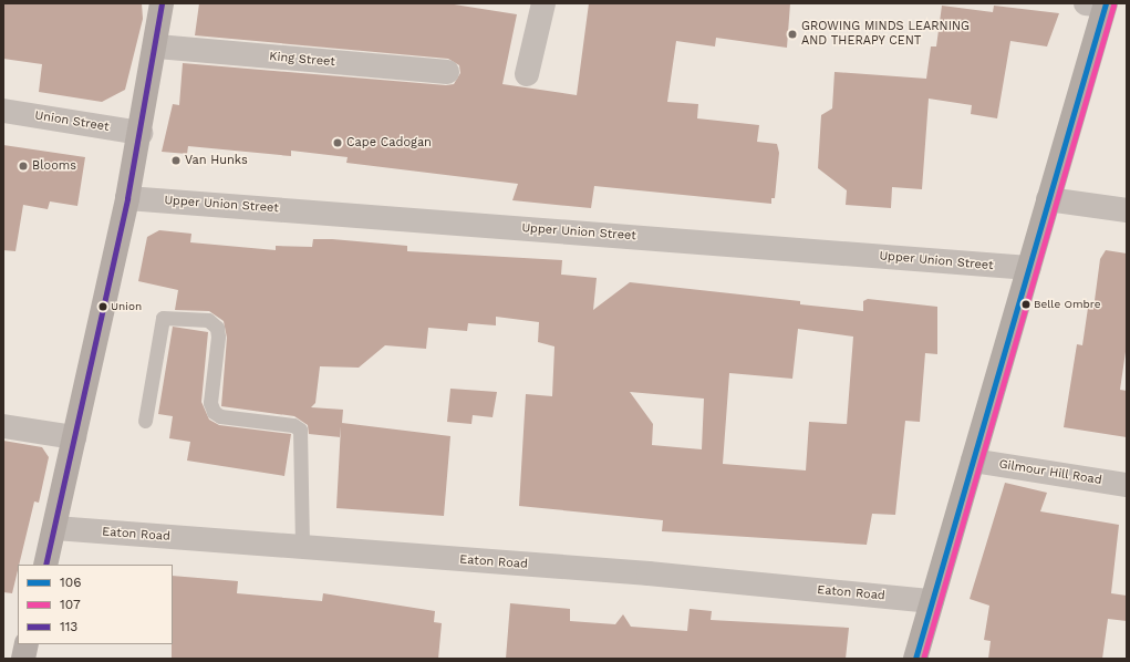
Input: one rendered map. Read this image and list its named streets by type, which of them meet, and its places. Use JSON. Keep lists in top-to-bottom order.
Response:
{
  "streets": {
    "street": [
      "King Street",
      "Union Street",
      "Upper Union Street",
      "Gilmour Hill Road",
      "Eaton Road"
    ]
  },
  "places": [
    "GROWING MINDS LEARNING AND THERAPY CENT",
    "Cape Cadogan",
    "Van Hunks",
    "Blooms",
    "Belle Ombre",
    "Union"
  ],
  "lines": ["transit line 106", "transit line 113", "transit line 107"],
  "legend": ["106", "107", "113"]
}
